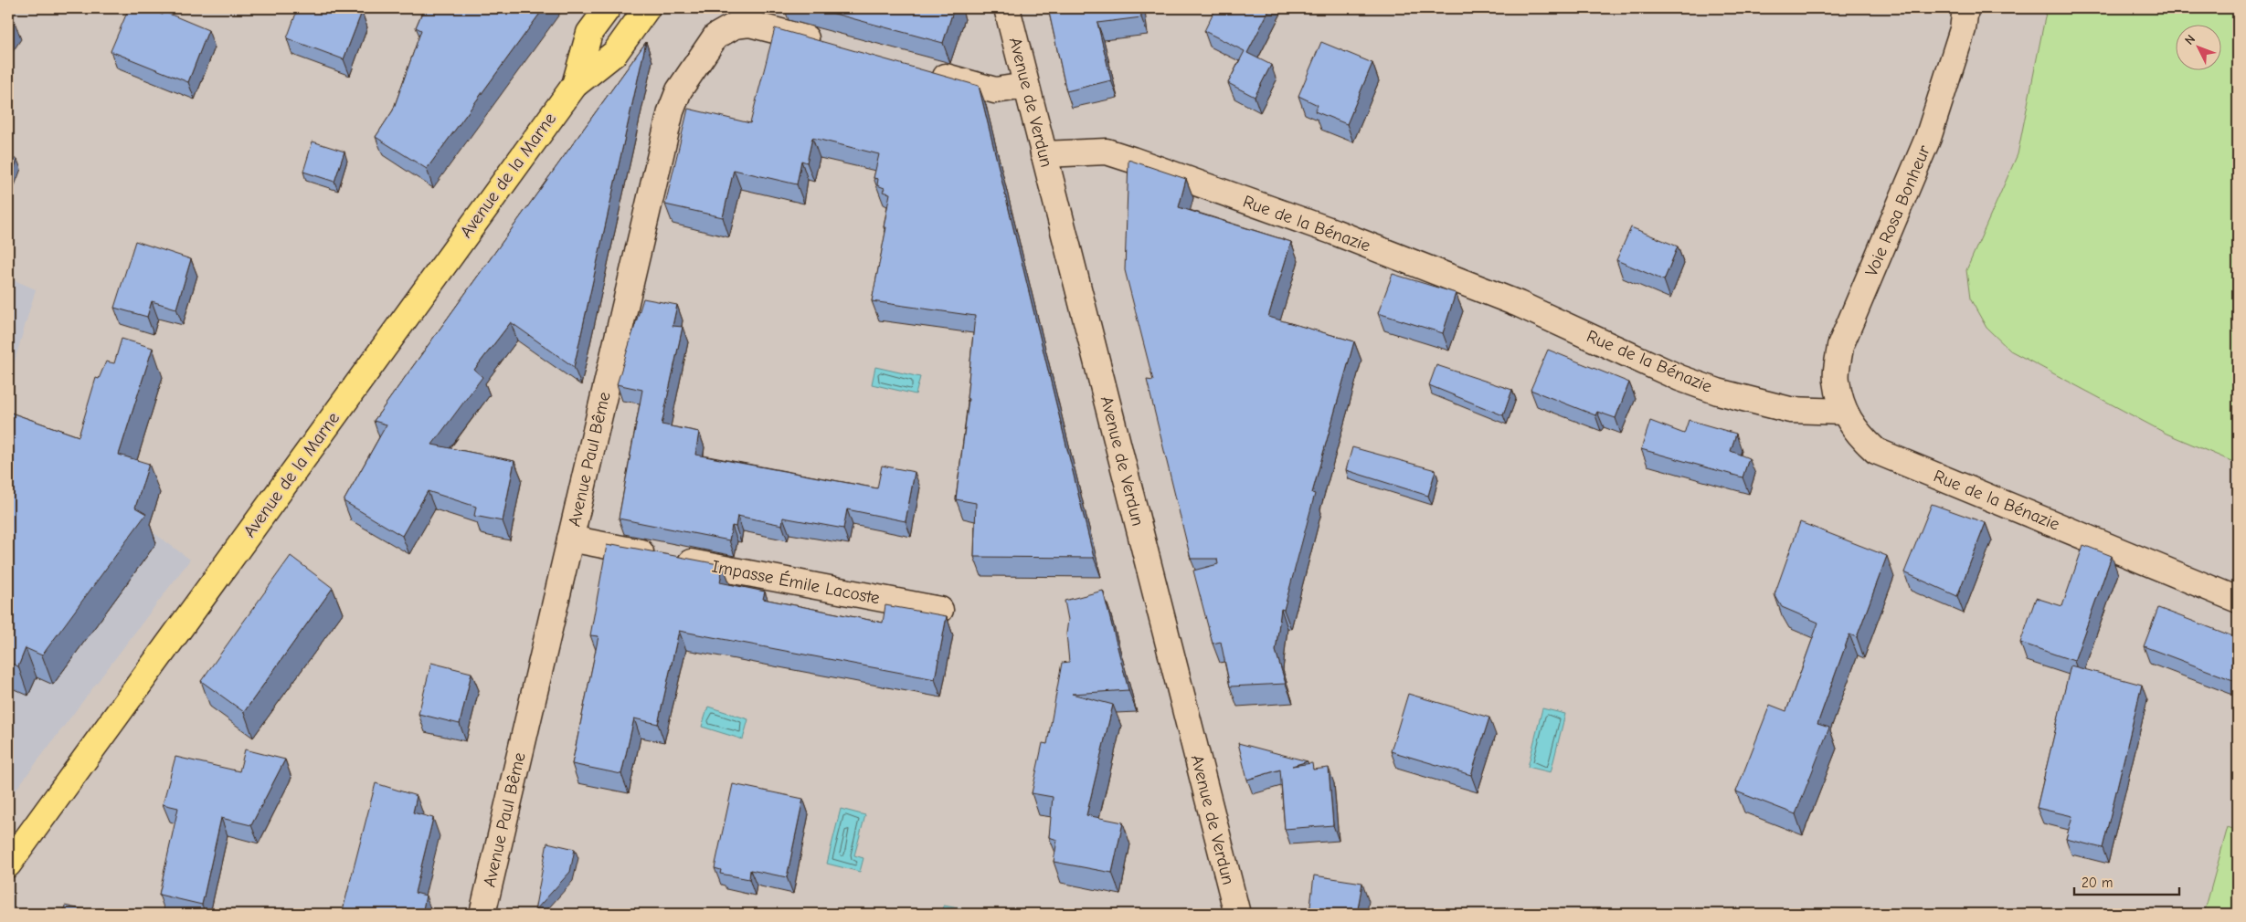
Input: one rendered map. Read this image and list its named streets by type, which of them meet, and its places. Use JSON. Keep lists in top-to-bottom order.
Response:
{
  "streets": {
    "main road": ["Avenue de la Marne"],
    "street": [
      "Avenue de Verdun",
      "Voie Rosa Bonheur",
      "Rue de la Bénazie",
      "Avenue Paul Bême",
      "Impasse Émile Lacoste"
    ]
  },
  "crossings": [
    ["Avenue de Verdun", "Rue de la Bénazie"],
    ["Voie Rosa Bonheur", "Rue de la Bénazie"],
    ["Avenue Paul Bême", "Impasse Émile Lacoste"]
  ],
  "scale_bar": "20 m",
  "north": "top left"
}
